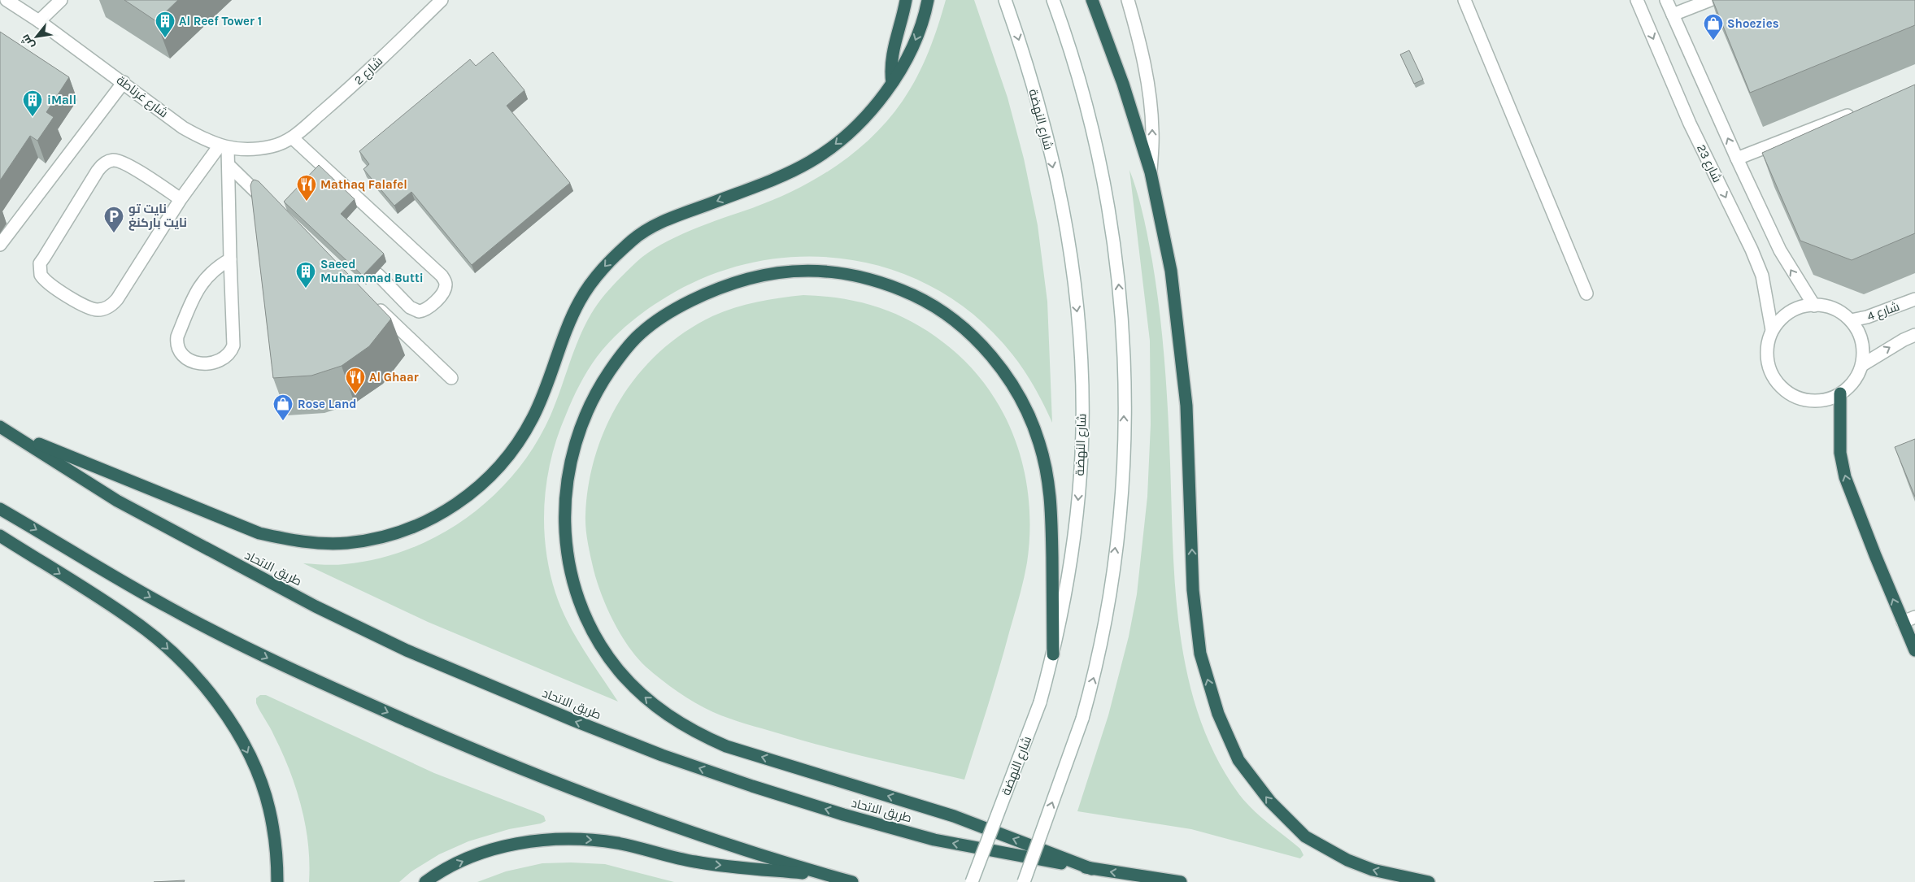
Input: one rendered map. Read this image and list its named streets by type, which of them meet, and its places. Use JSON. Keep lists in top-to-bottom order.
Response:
{
  "streets": {
    "highway": ["طريق الاتحاد"],
    "street": [
      "شارع 2",
      "شارع غرناطة",
      "شارع النهضة",
      "شارع 23",
      "شارع 4"
    ]
  },
  "crossings": [
    ["شارع 2", "شارع غرناطة"],
    ["شارع 23", "شارع 4"]
  ],
  "places": {
    "building": ["Al Reef Tower 1", "iMall", "Saeed Muhammad Butti"],
    "shop": ["Shoezies", "Rose Land"],
    "restaurant": ["Mathaq Falafel", "Al Ghaar"],
    "parking": ["نايت تو نايت باركنغ"]
  },
  "north": "bottom left"
}
